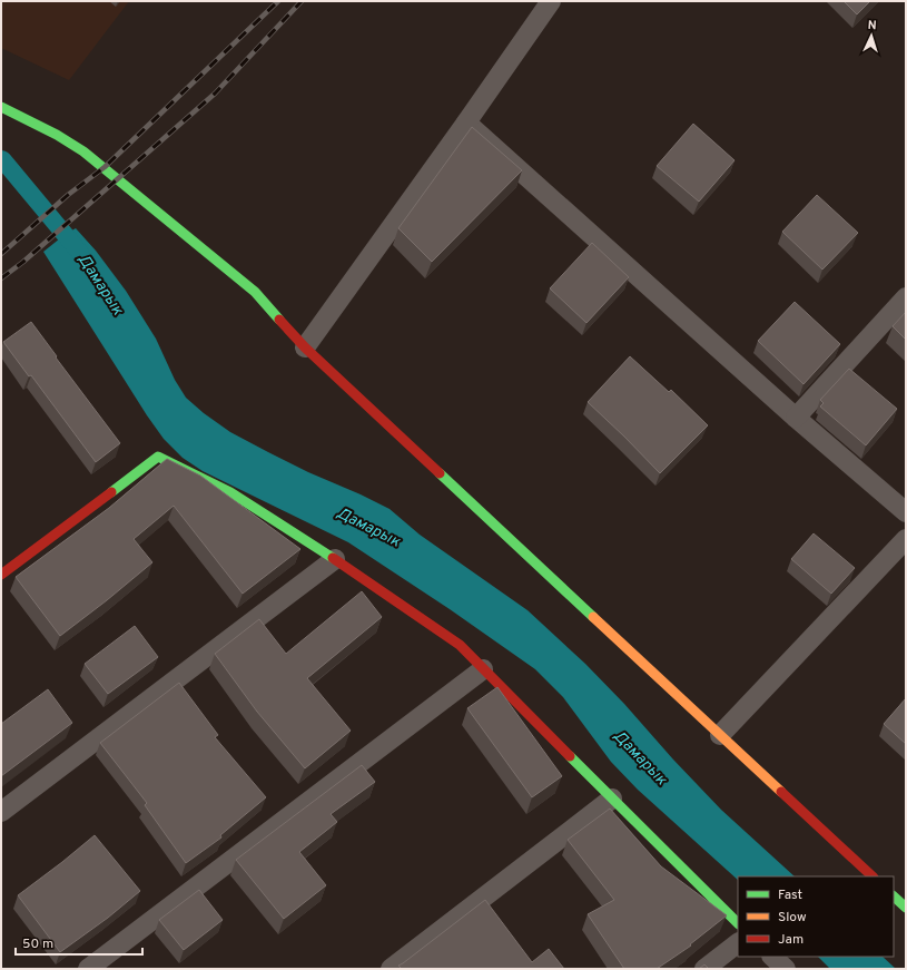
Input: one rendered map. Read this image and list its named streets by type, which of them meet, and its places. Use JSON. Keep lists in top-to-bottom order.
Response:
{
  "water": ["Дамарык"],
  "legend": ["Fast", "Slow", "Jam"],
  "scale_bar": "50 m",
  "north": "top"
}
